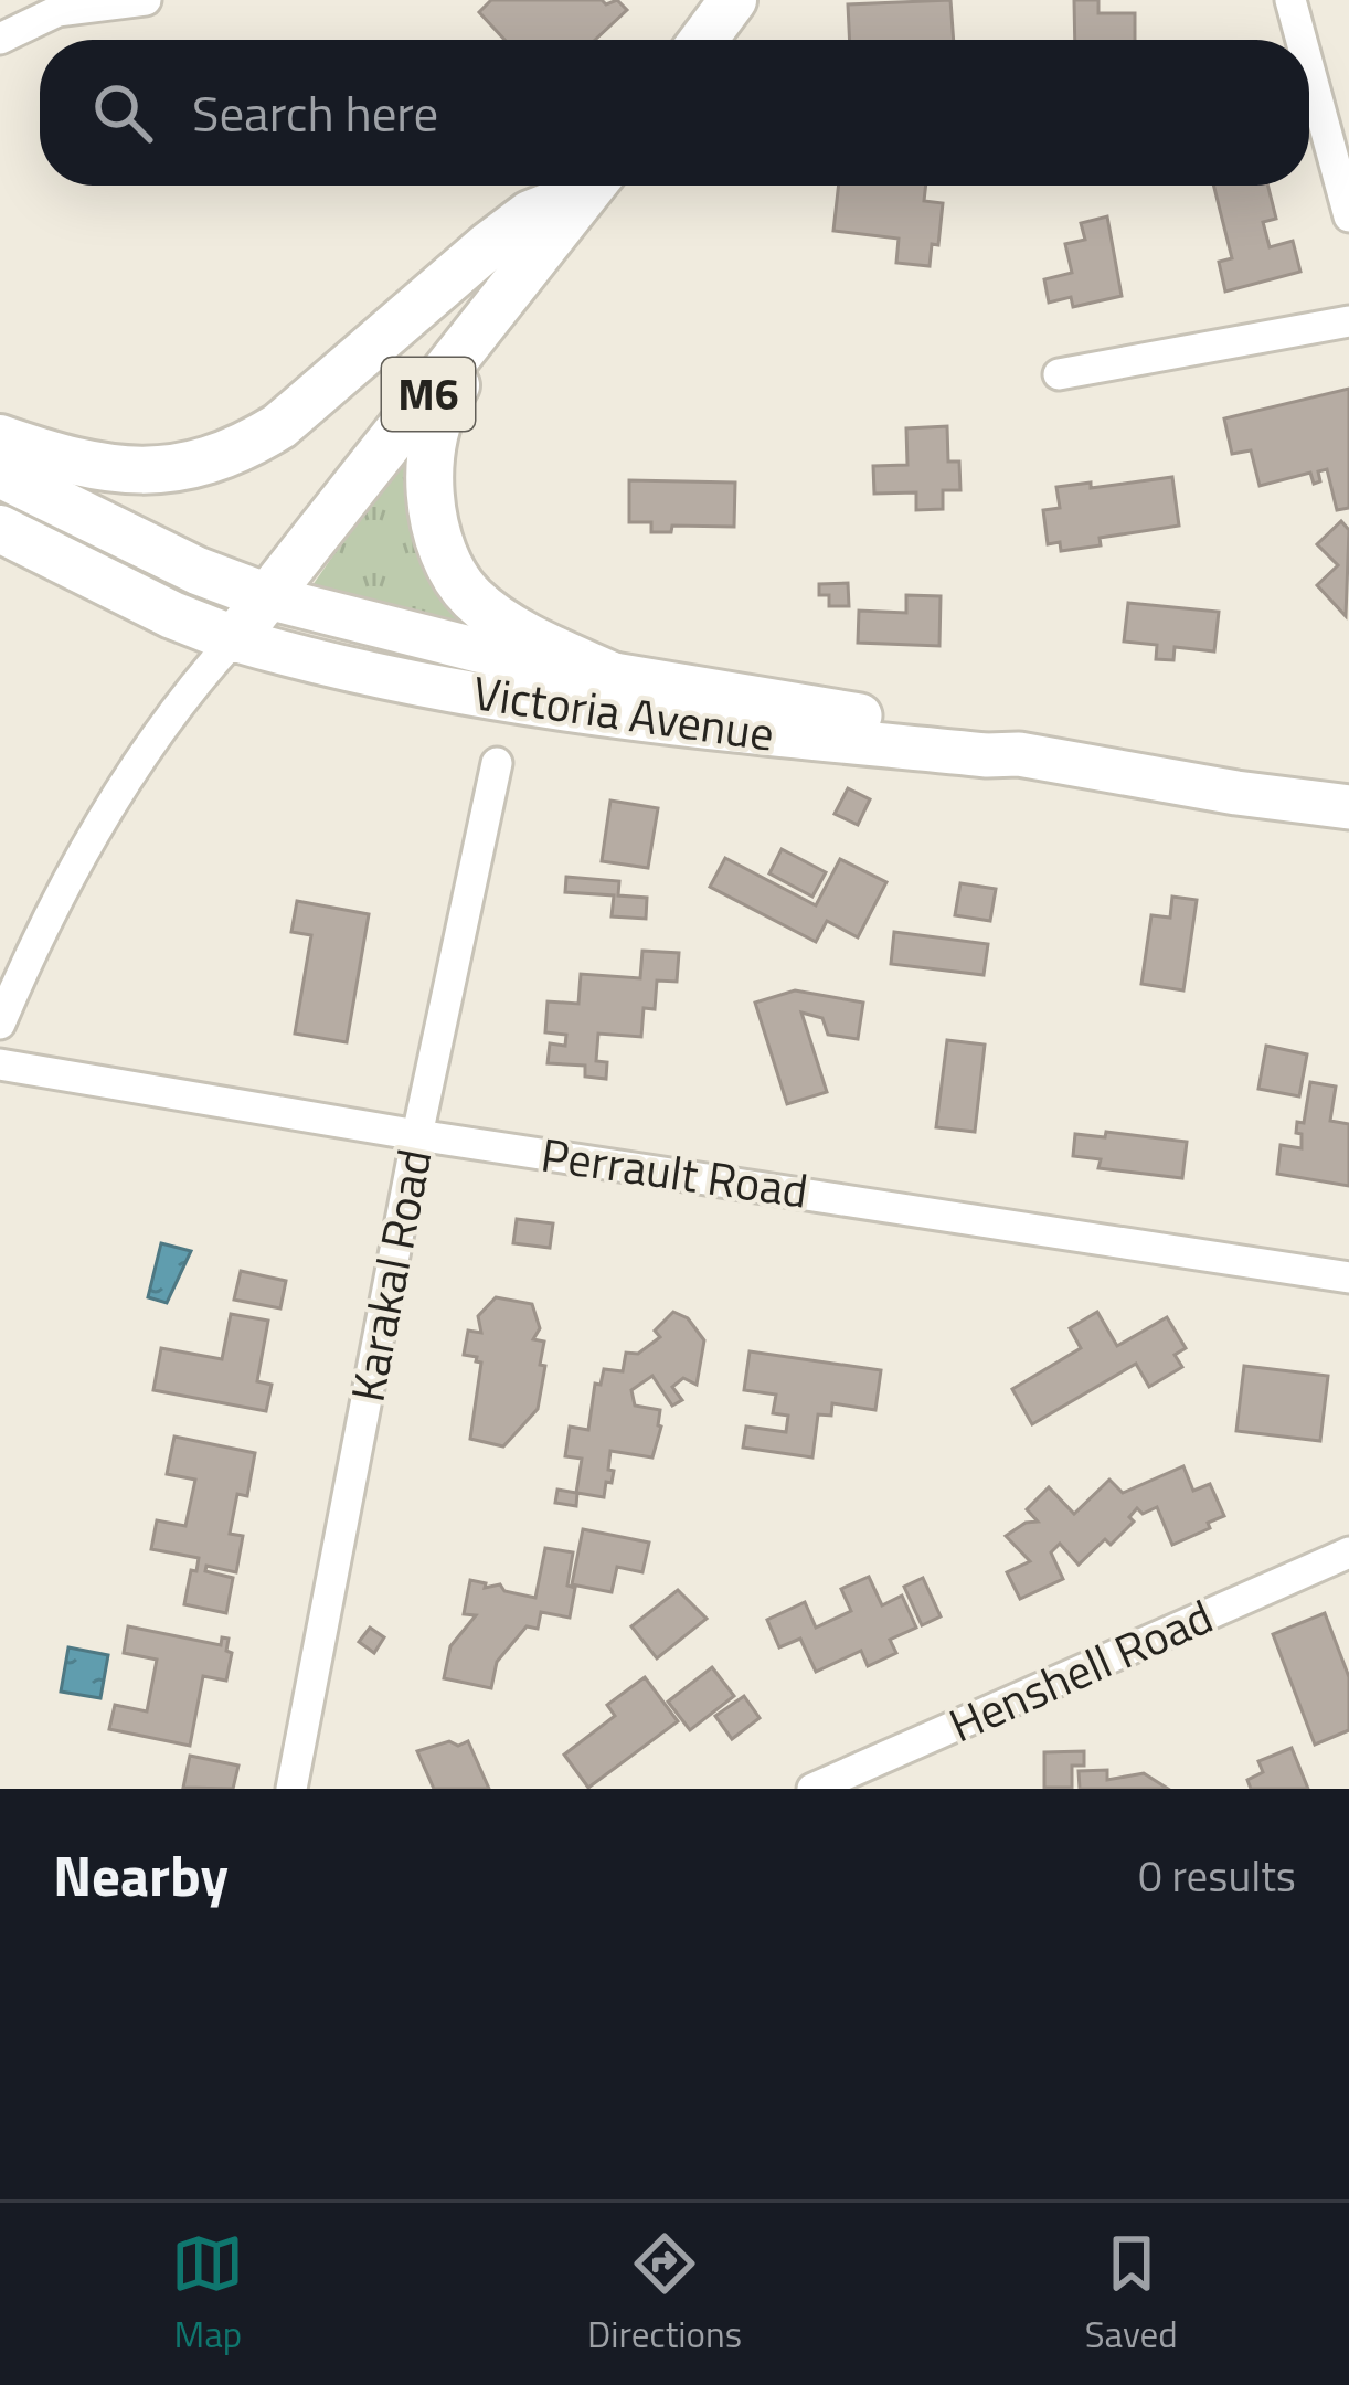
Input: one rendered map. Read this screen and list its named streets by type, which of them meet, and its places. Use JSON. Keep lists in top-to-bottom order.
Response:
{
  "streets": {
    "main road": ["M6"],
    "street": [
      "Victoria Avenue",
      "Perrault Road",
      "Karakal Road",
      "Henshell Road"
    ]
  },
  "crossings": [
    ["M6", "Victoria Avenue"],
    ["Perrault Road", "Karakal Road"]
  ],
  "page": {
    "search": "Search here",
    "heading": ["Nearby", "0 results"],
    "nav": ["Map", "Directions", "Saved"]
  }
}
